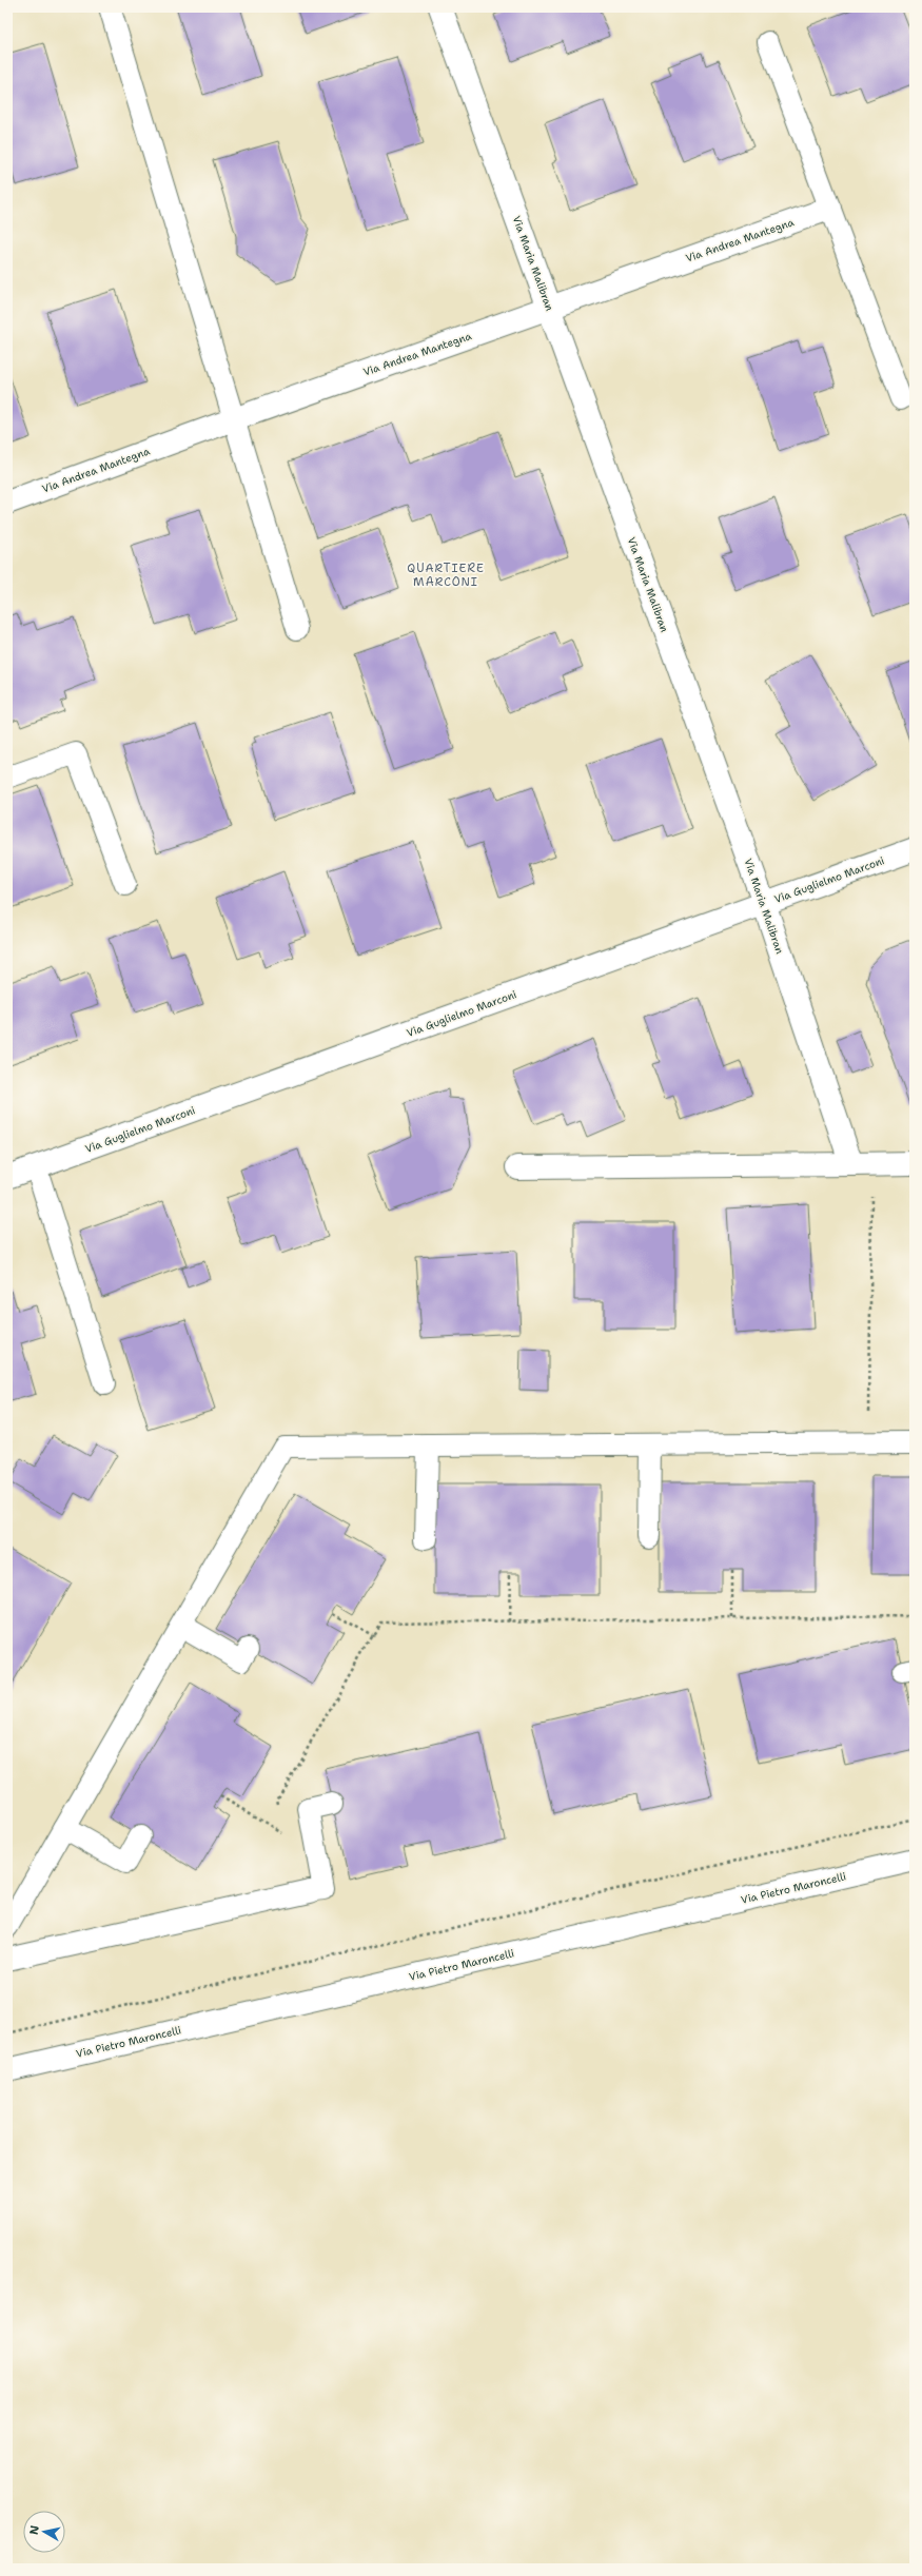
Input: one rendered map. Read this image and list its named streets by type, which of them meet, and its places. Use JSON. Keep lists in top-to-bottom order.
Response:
{
  "streets": {
    "street": [
      "Via Andrea Mantegna",
      "Via Maria Malibran",
      "Via Guglielmo Marconi",
      "Via Pietro Maroncelli"
    ]
  },
  "crossings": [
    ["Via Andrea Mantegna", "Via Maria Malibran"],
    ["Via Maria Malibran", "Via Guglielmo Marconi"]
  ],
  "districts": ["QUARTIERE MARCONI"],
  "north": "left"
}
